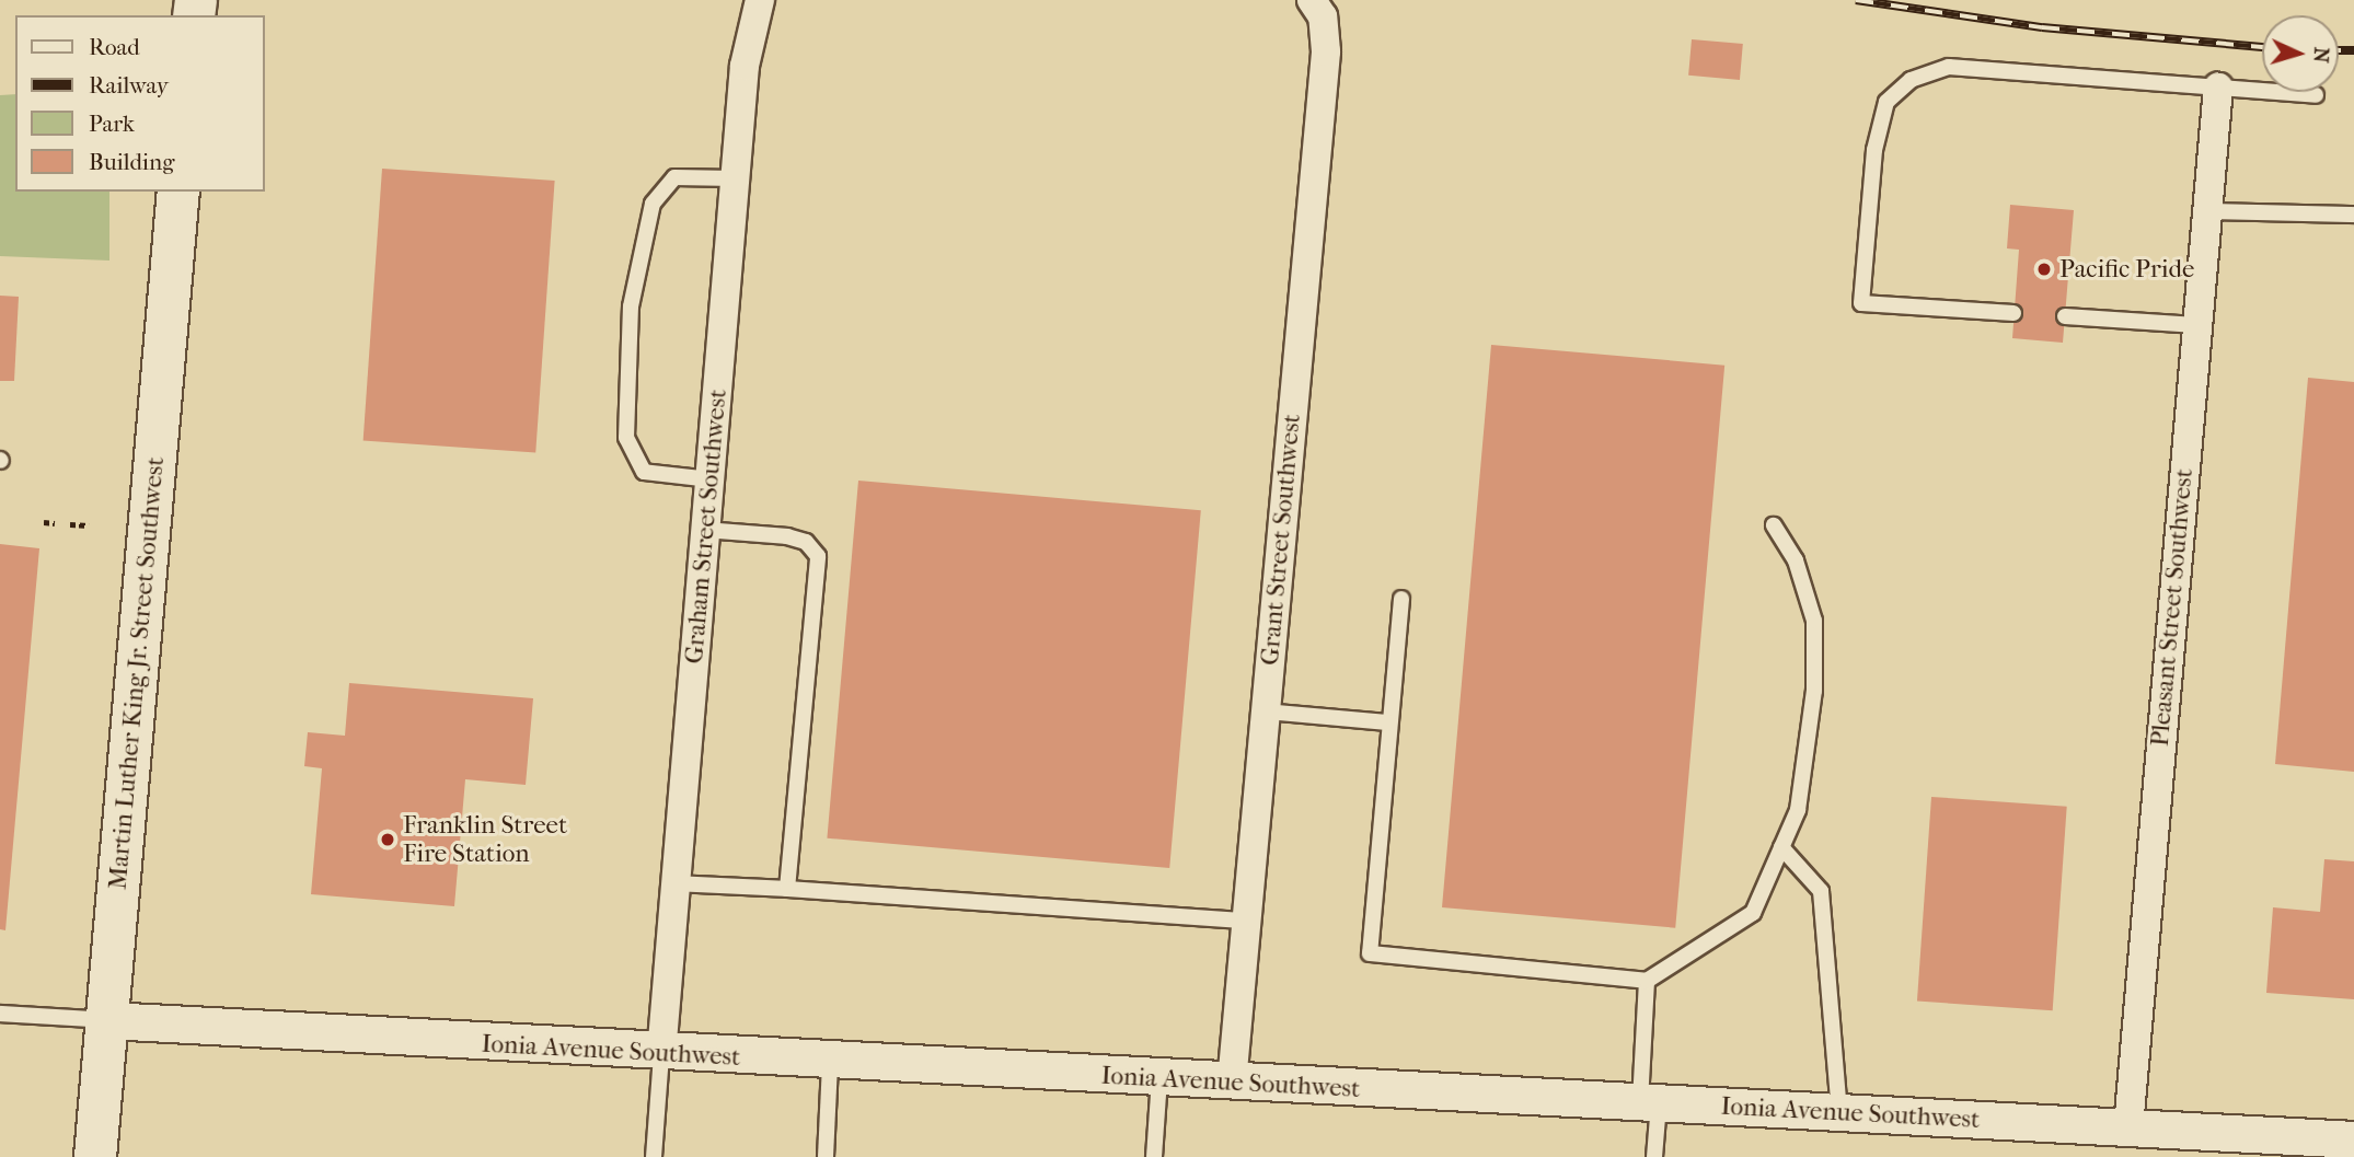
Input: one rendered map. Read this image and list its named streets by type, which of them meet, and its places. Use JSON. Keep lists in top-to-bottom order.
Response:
{
  "streets": {
    "main road": ["Martin Luther King Jr. Street Southwest"],
    "street": [
      "Graham Street Southwest",
      "Grant Street Southwest",
      "Pleasant Street Southwest",
      "Ionia Avenue Southwest"
    ]
  },
  "crossings": [
    ["Graham Street Southwest", "Ionia Avenue Southwest"],
    ["Grant Street Southwest", "Ionia Avenue Southwest"],
    ["Pleasant Street Southwest", "Ionia Avenue Southwest"],
    ["Martin Luther King Jr. Street Southwest", "Ionia Avenue Southwest"]
  ],
  "places": ["Pacific Pride", "Franklin Street Fire Station"],
  "legend": [
    "Road",
    "Railway",
    "Park",
    "Building"
  ],
  "north": "right"
}
